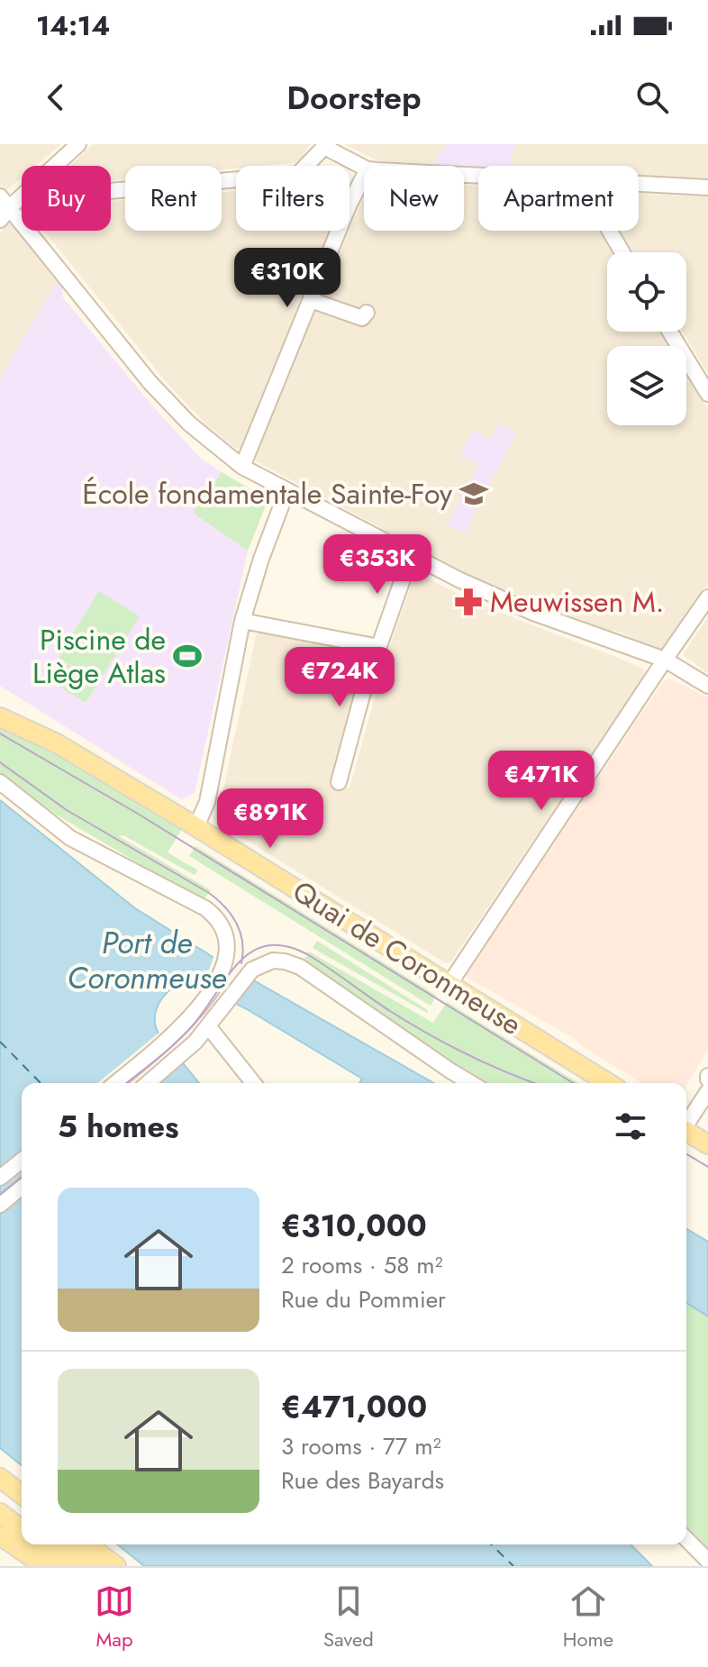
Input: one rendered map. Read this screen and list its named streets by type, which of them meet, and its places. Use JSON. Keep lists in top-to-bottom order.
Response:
{
  "streets": {
    "main road": ["Quai de Coronmeuse"]
  },
  "water": ["Port de Coronmeuse"],
  "places": {
    "school or university": ["École fondamentale Sainte-Foy"],
    "pharmacy": ["Meuwissen M."],
    "sports": ["Piscine de Liège Atlas"]
  },
  "page": {
    "status": "14:14",
    "header": "Doorstep",
    "chip": [
      "Buy",
      "Rent",
      "Filters",
      "New",
      "Apartment"
    ],
    "price": [
      "€310K",
      "€353K",
      "€724K",
      "€471K",
      "€891K"
    ],
    "heading": "5 homes",
    "list": [
      {
        "name": "€310,000",
        "note": "2 rooms · 58 m² · Rue du Pommier"
      },
      {
        "name": "€471,000",
        "note": "3 rooms · 77 m² · Rue des Bayards"
      }
    ],
    "tabs": ["Map", "Saved", "Home"]
  }
}
